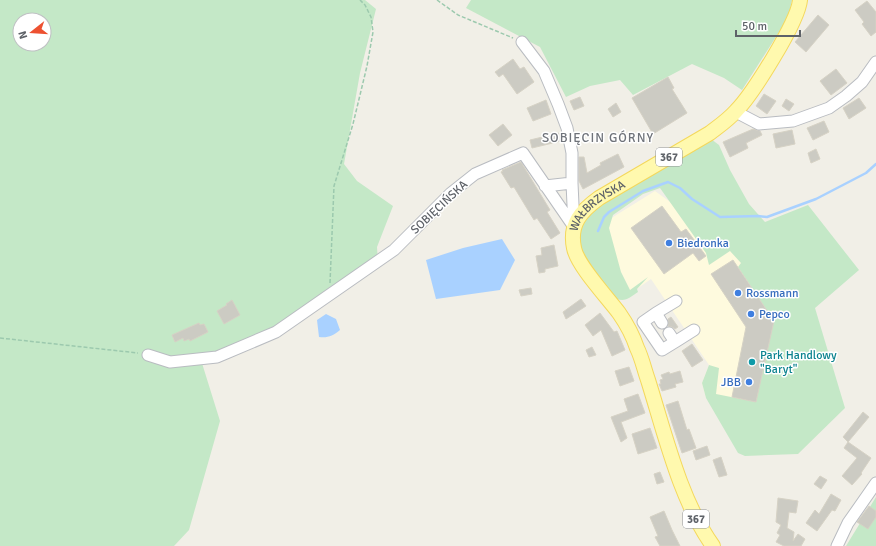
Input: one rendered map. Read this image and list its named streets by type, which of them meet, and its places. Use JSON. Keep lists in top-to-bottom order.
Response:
{
  "streets": {
    "main road": ["367", "WAŁBRZYSKA"],
    "street": ["SOBIĘCIŃSKA"]
  },
  "crossings": [
    ["SOBIĘCIŃSKA", "WAŁBRZYSKA"]
  ],
  "districts": ["SOBIĘCIN GÓRNY"],
  "places": [
    "Biedronka",
    "Rossmann",
    "Pepco",
    "Park Handlowy \"Baryt\"",
    "JBB"
  ],
  "scale_bar": "50 m",
  "north": "left"
}
